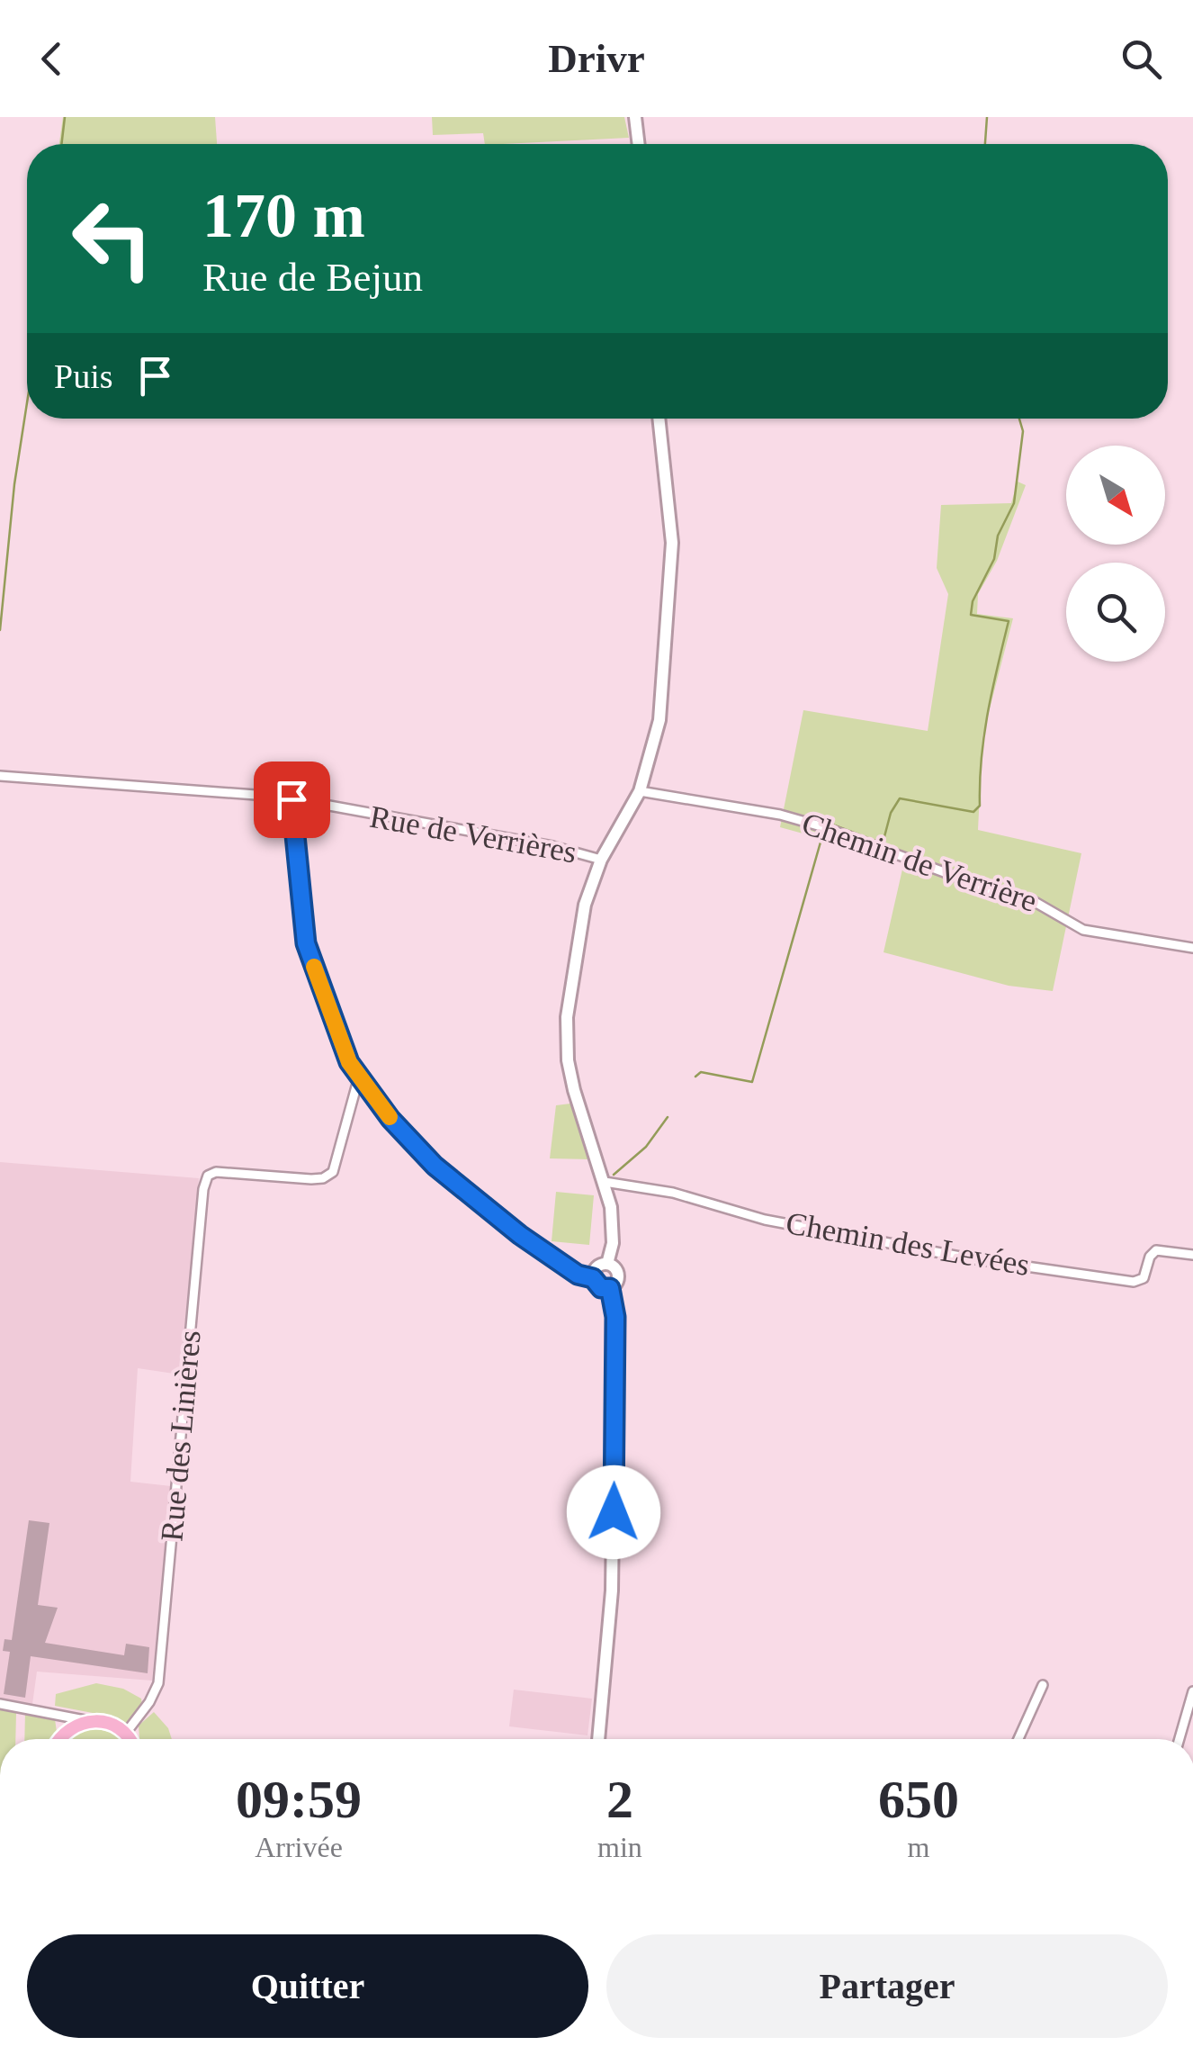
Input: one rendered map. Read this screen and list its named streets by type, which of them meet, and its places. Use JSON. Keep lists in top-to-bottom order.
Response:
{
  "streets": {
    "street": [
      "Rue de Verrières",
      "Chemin de Verrière",
      "Chemin des Levées",
      "Rue des Linières"
    ]
  },
  "north": "bottom right",
  "page": {
    "header": "Drivr",
    "turn": ["170 m", "Rue de Bejun"],
    "then": "Puis",
    "eta": [
      "09:59",
      "Arrivée",
      "2",
      "min",
      "650",
      "m"
    ],
    "buttons": ["Quitter", "Partager"]
  }
}
